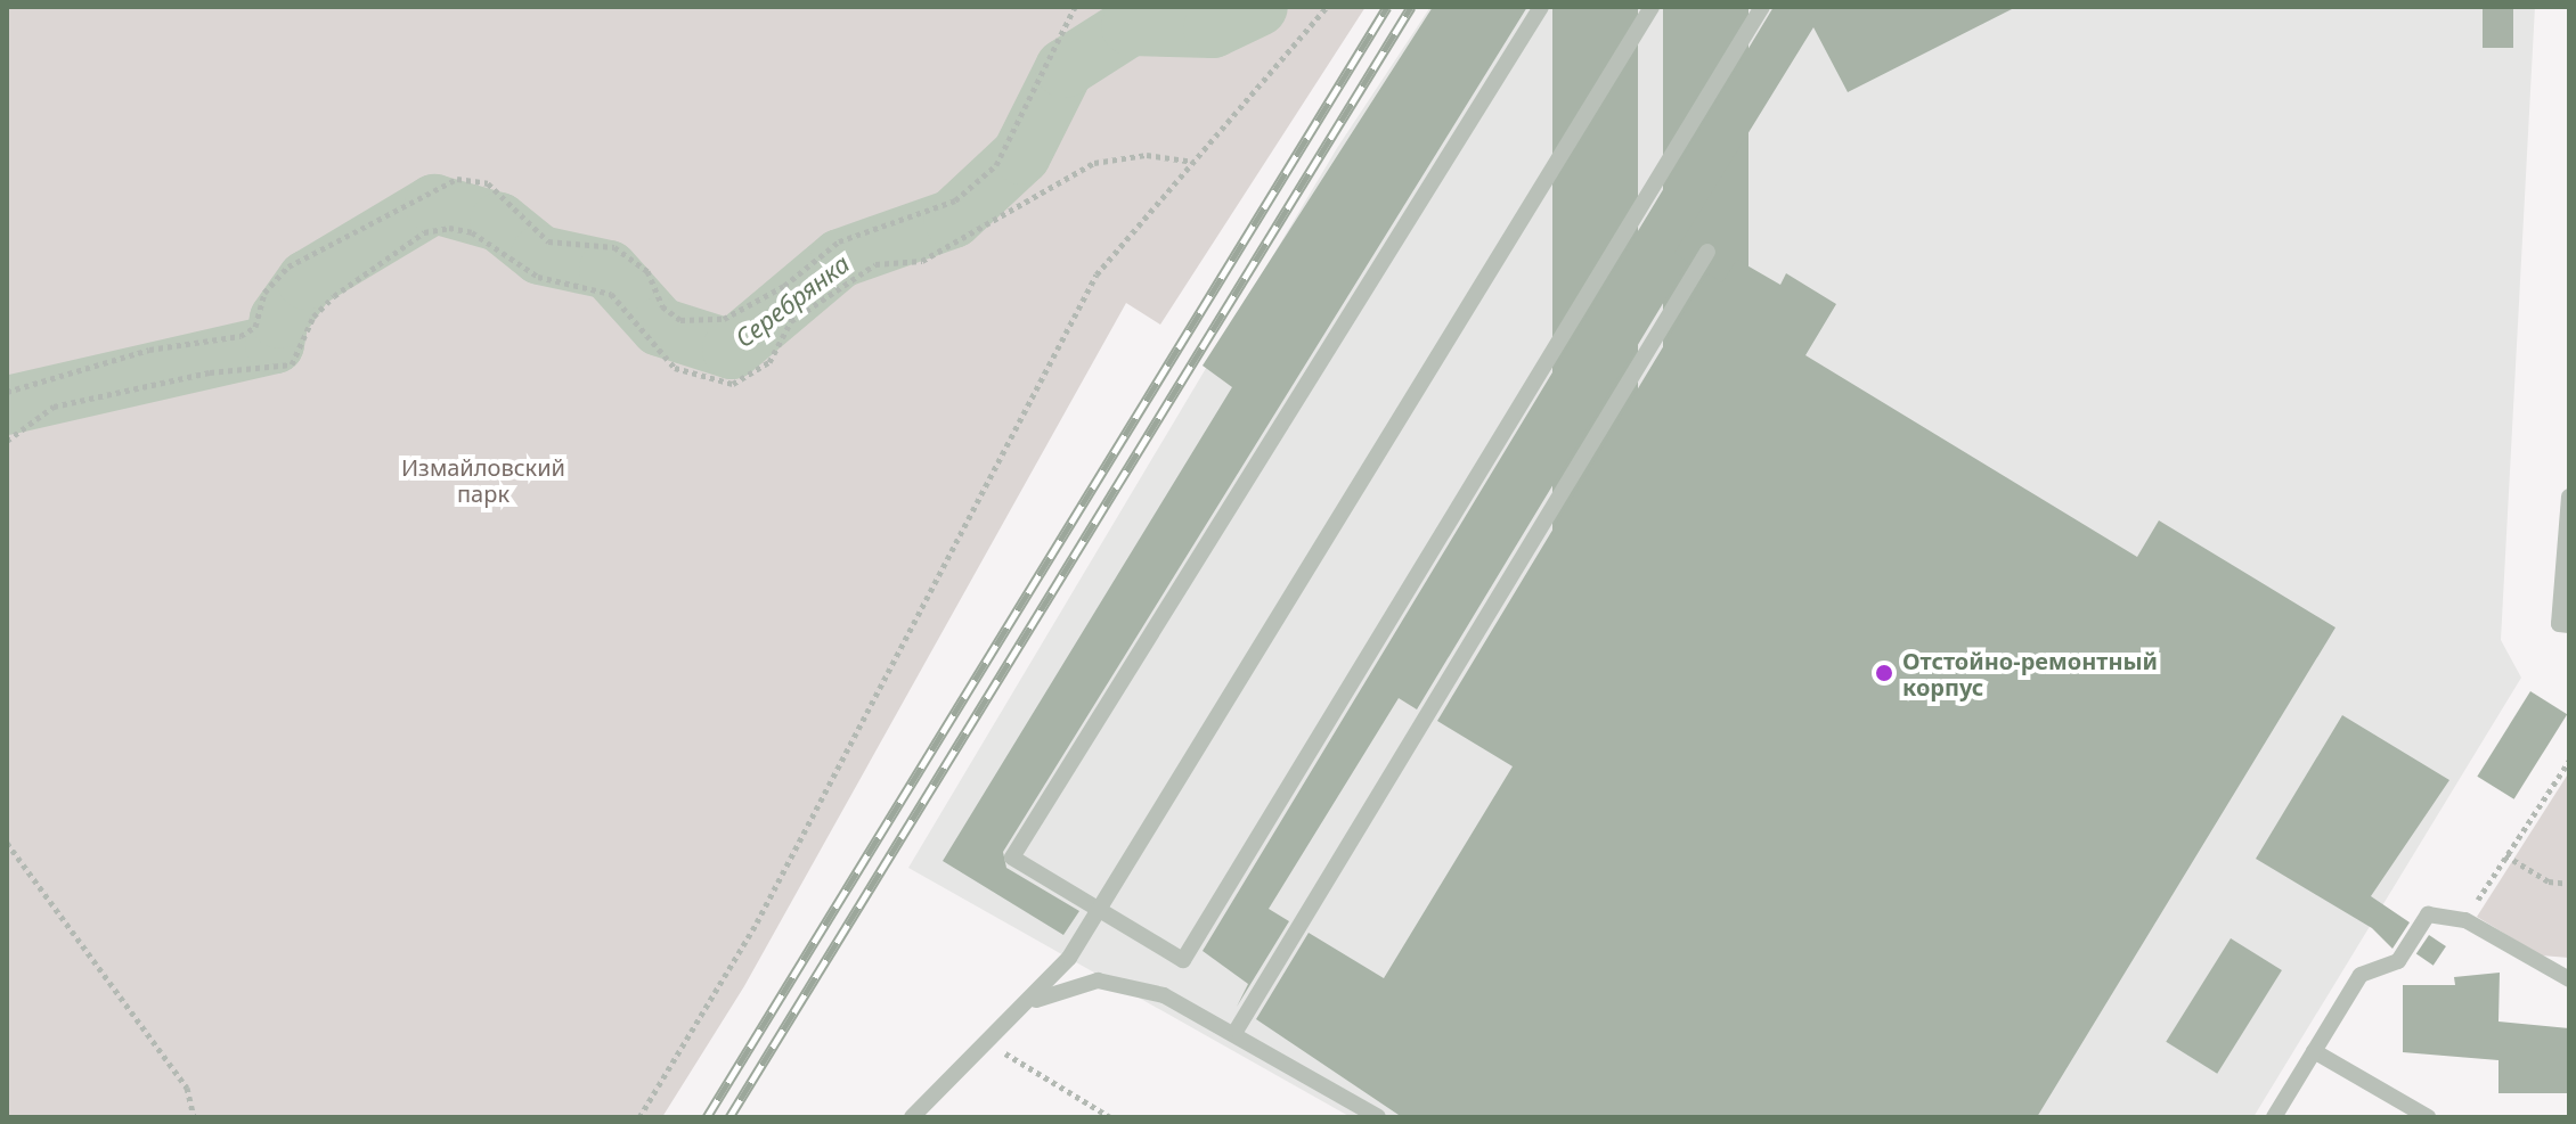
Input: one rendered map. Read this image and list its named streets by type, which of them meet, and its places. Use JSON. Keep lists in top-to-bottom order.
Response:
{
  "water": ["Серебрянка"],
  "parks": ["Измайловский парк"],
  "places": ["Отстойно-ремонтный корпус"]
}
